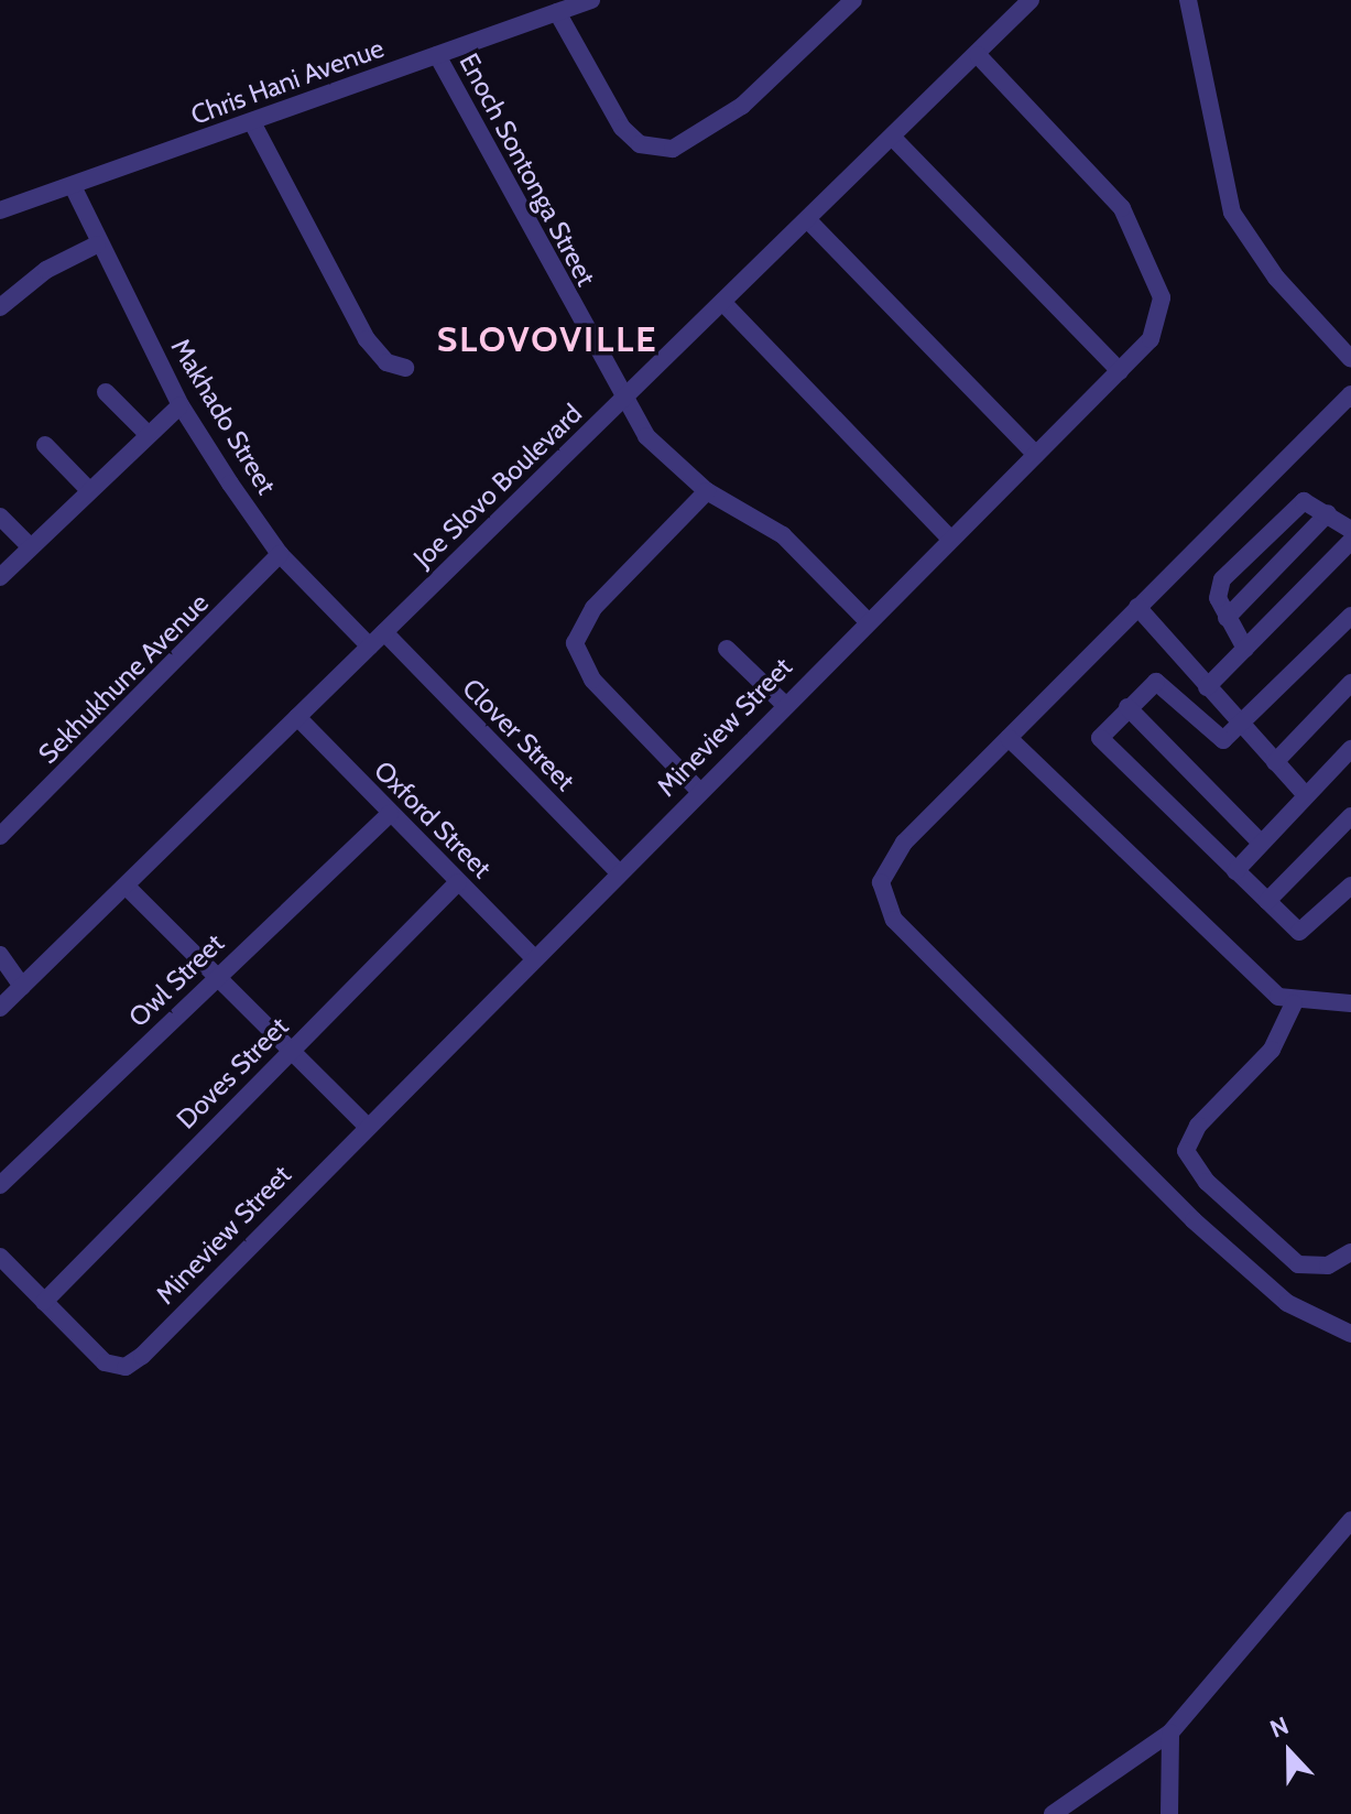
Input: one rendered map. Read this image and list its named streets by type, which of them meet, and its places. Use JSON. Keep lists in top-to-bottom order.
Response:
{
  "streets": {
    "street": [
      "Chris Hani Avenue",
      "Enoch Sontonga Street",
      "Makhado Street",
      "Joe Slovo Boulevard",
      "Sekhukhune Avenue",
      "Mineview Street",
      "Clover Street",
      "Oxford Street",
      "Owl Street",
      "Doves Street"
    ]
  },
  "crossings": [
    ["Chris Hani Avenue", "Enoch Sontonga Street"],
    ["Chris Hani Avenue", "Makhado Street"],
    ["Enoch Sontonga Street", "Joe Slovo Boulevard"],
    ["Enoch Sontonga Street", "Mineview Street"],
    ["Makhado Street", "Joe Slovo Boulevard"],
    ["Makhado Street", "Sekhukhune Avenue"],
    ["Joe Slovo Boulevard", "Mineview Street"],
    ["Joe Slovo Boulevard", "Clover Street"],
    ["Joe Slovo Boulevard", "Oxford Street"],
    ["Mineview Street", "Clover Street"],
    ["Mineview Street", "Oxford Street"],
    ["Mineview Street", "Doves Street"],
    ["Oxford Street", "Owl Street"],
    ["Oxford Street", "Doves Street"]
  ],
  "districts": ["SLOVOVILLE"],
  "north": "top"
}
